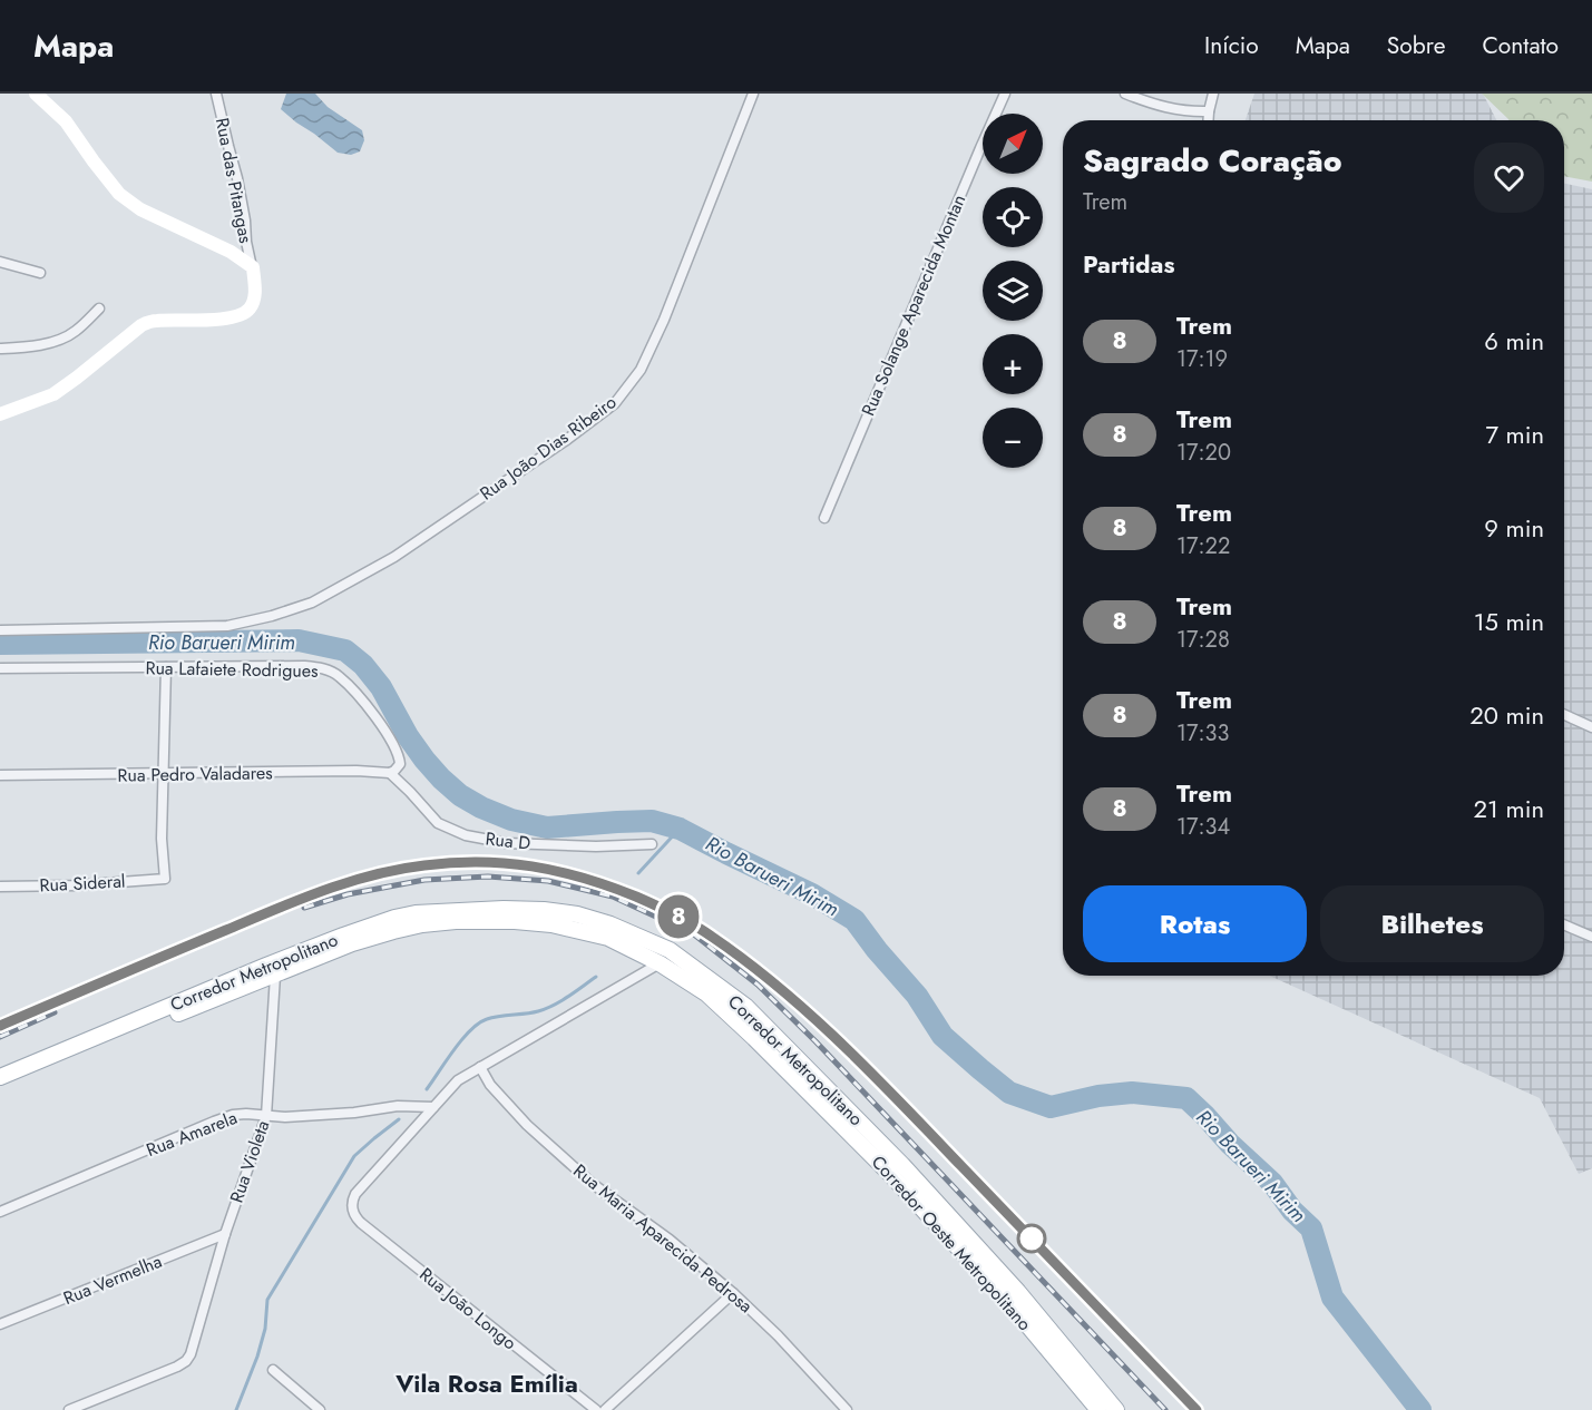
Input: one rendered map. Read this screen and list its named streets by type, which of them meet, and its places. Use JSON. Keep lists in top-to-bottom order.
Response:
{
  "streets": {
    "main road": ["Corredor Metropolitano", "Corredor Oeste Metropolitano"],
    "street": [
      "Rua das Pitangas",
      "Rua Solange Aparecida Montan",
      "Rua João Dias Ribeiro",
      "Rua Lafaiete Rodrigues",
      "Rua Pedro Valadares",
      "Rua D",
      "Rua Sideral",
      "Rua Amarela",
      "Rua Violeta",
      "Rua Maria Aparecida Pedrosa",
      "Rua Vermelha",
      "Rua João Longo"
    ]
  },
  "crossings": [
    ["Rua Lafaiete Rodrigues", "Rua Pedro Valadares"],
    ["Rua Lafaiete Rodrigues", "Rua D"],
    ["Rua Pedro Valadares", "Rua D"],
    ["Rua Pedro Valadares", "Rua Sideral"],
    ["Rua Amarela", "Rua Violeta"],
    ["Rua Amarela", "Rua João Longo"],
    ["Rua Violeta", "Corredor Oeste Metropolitano"],
    ["Rua Violeta", "Rua Vermelha"]
  ],
  "districts": ["Vila Rosa Emília"],
  "water": ["Rio Barueri Mirim"],
  "north": "top right",
  "page": {
    "header": "Mapa",
    "nav": [
      "Início",
      "Mapa",
      "Sobre",
      "Contato"
    ],
    "on_map": "8",
    "map_buttons": ["+", "−"],
    "heading": [
      ["Sagrado Coração", "Trem"],
      "Partidas"
    ],
    "list": [
      {
        "mark": "8",
        "name": "Trem",
        "note": "17:19",
        "value": "6 min"
      },
      {
        "mark": "8",
        "name": "Trem",
        "note": "17:20",
        "value": "7 min"
      },
      {
        "mark": "8",
        "name": "Trem",
        "note": "17:22",
        "value": "9 min"
      },
      {
        "mark": "8",
        "name": "Trem",
        "note": "17:28",
        "value": "15 min"
      },
      {
        "mark": "8",
        "name": "Trem",
        "note": "17:33",
        "value": "20 min"
      },
      {
        "mark": "8",
        "name": "Trem",
        "note": "17:34",
        "value": "21 min"
      }
    ],
    "buttons": ["Rotas", "Bilhetes"]
  }
}
